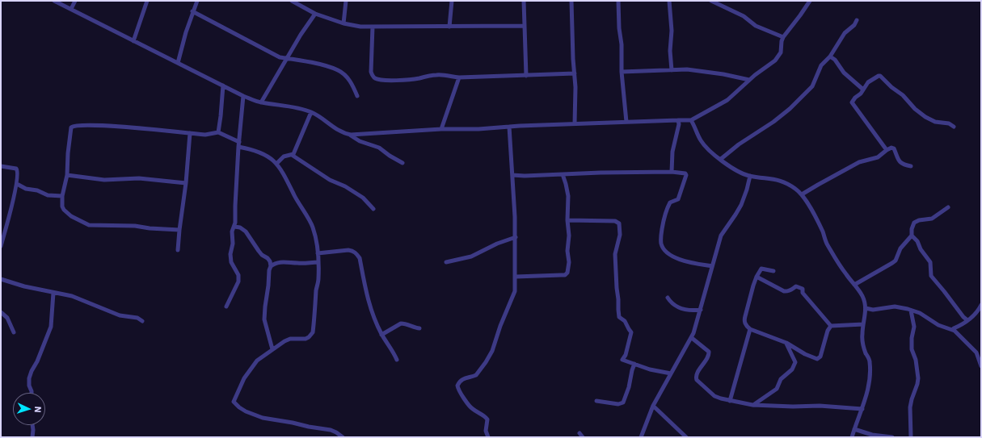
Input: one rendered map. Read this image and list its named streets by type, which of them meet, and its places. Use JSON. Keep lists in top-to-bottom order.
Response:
{
  "north": "right"
}
